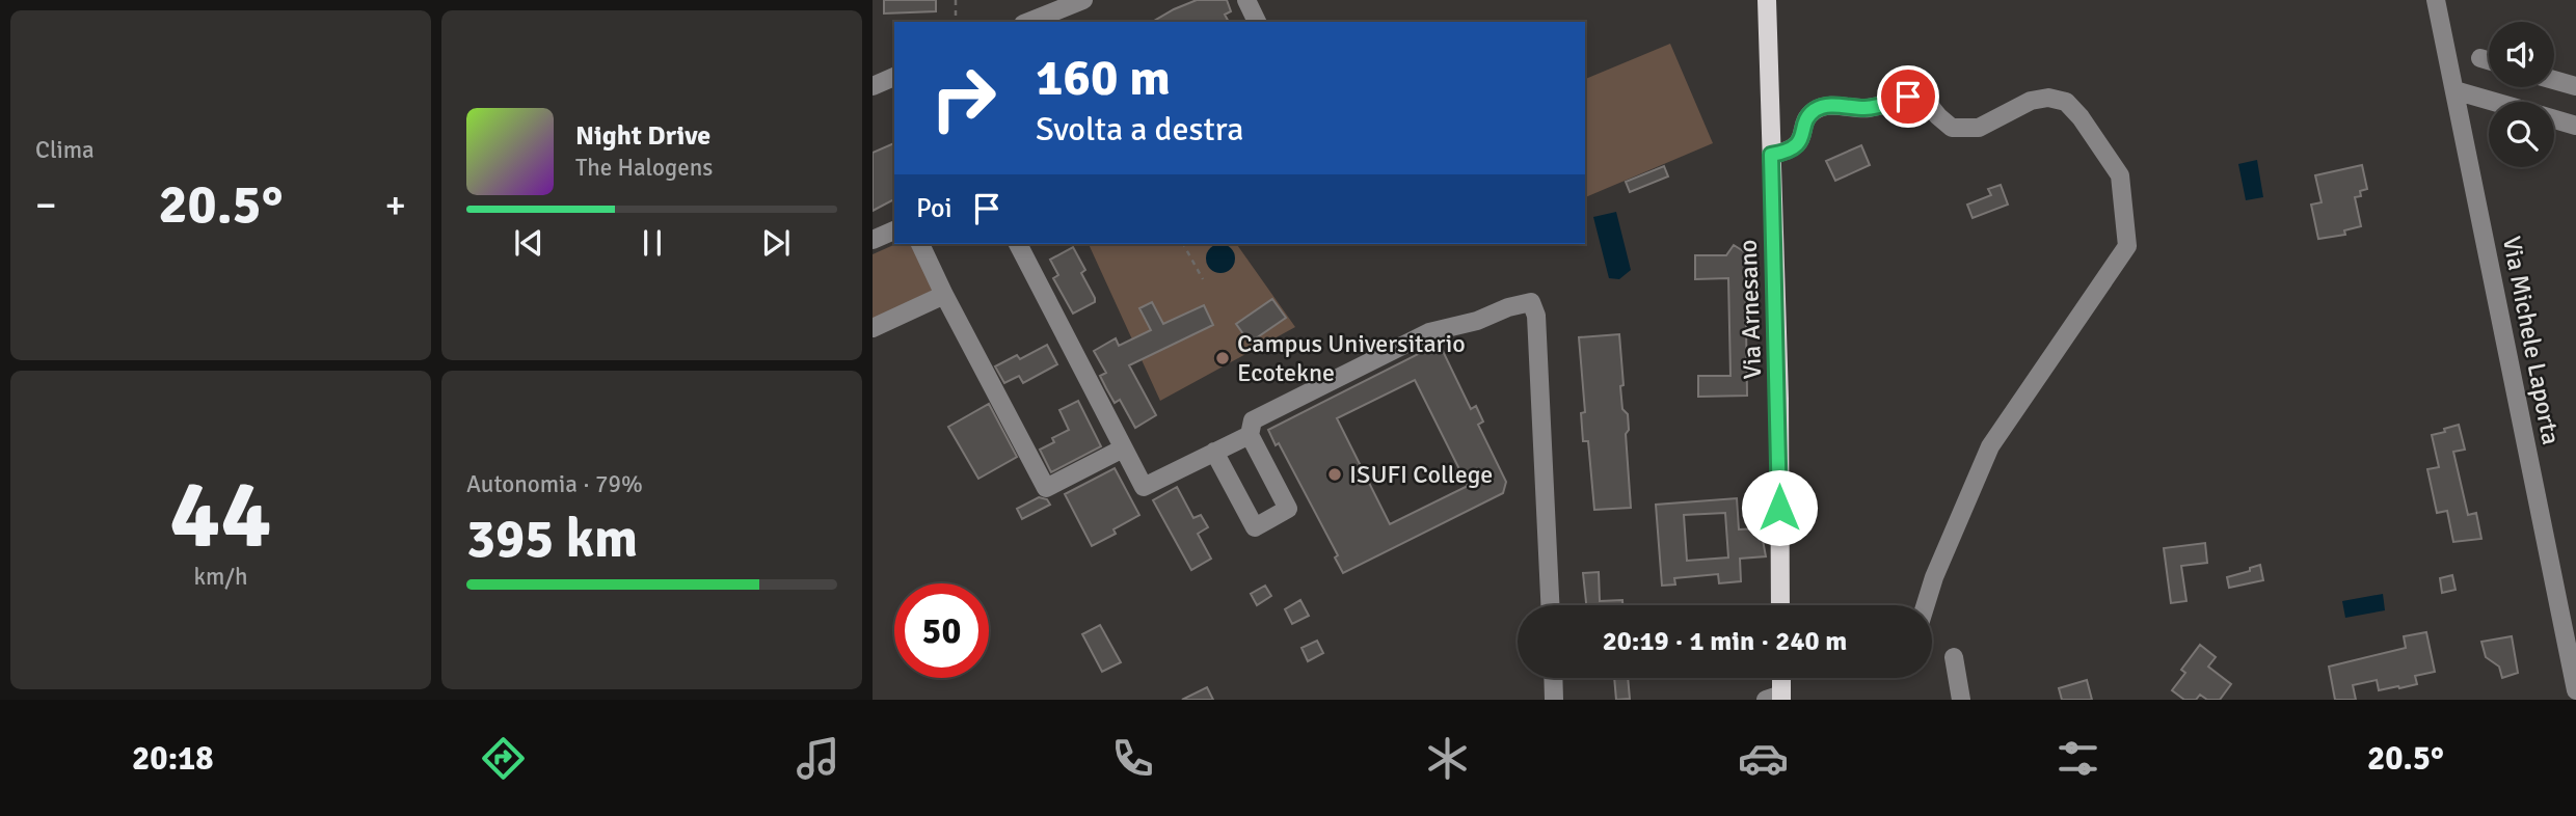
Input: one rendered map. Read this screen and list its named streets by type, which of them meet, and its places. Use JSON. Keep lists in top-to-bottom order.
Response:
{
  "streets": {
    "main road": ["Via Arnesano"],
    "street": ["Via Michele Laporta"]
  },
  "places": ["Campus Universitario Ecotekne", "ISUFI College"],
  "page": {
    "tile": [
      "Clima",
      ["44", "km/h"],
      ["Autonomia · 79%", "395 km"]
    ],
    "turn": ["160 m", "Svolta a destra"],
    "song": ["Night Drive", "The Halogens"],
    "then": "Poi",
    "heat": ["−", "20.5°", "+"],
    "limit": "50",
    "trip": "20:19 · 1 min · 240 m",
    "tabs": ["20:18", "20.5°"]
  }
}
